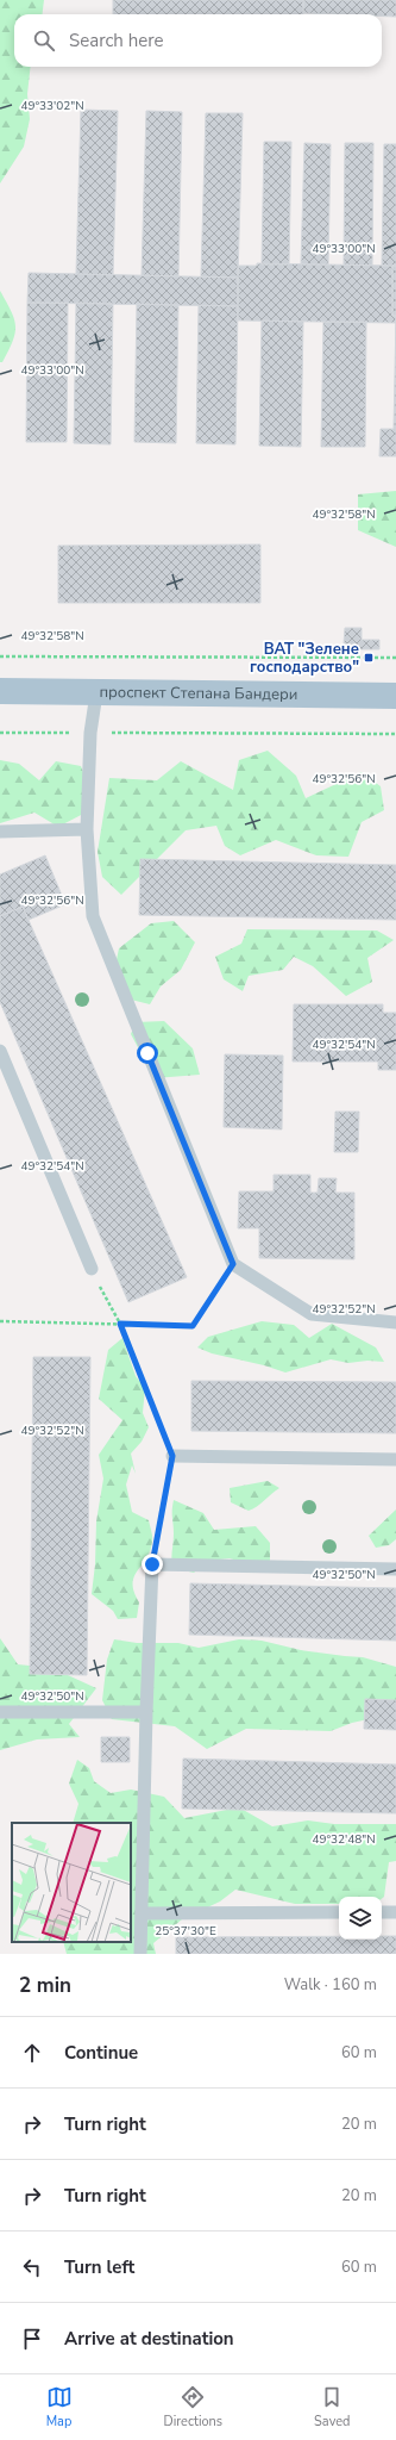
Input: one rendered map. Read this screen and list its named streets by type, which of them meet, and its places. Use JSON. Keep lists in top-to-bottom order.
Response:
{
  "streets": {
    "main road": ["проспект Степана Бандери"]
  },
  "places": {
    "transit": ["ВАТ \"Зелене господарство\""]
  },
  "page": {
    "search": "Search here",
    "heading": ["2 min", "Walk · 160 m"],
    "list": [
      ["Continue", "60 m"],
      ["Turn right", "20 m"],
      ["Turn right", "20 m"],
      ["Turn left", "60 m"],
      "Arrive at destination"
    ],
    "nav": ["Map", "Directions", "Saved"]
  },
  "coordinates": [
    "49°33'02\"N",
    "49°33'00\"N",
    "49°32'58\"N",
    "49°32'56\"N",
    "49°32'54\"N",
    "49°32'52\"N",
    "49°32'50\"N",
    "49°32'48\"N",
    "25°37'30\"E"
  ]
}
